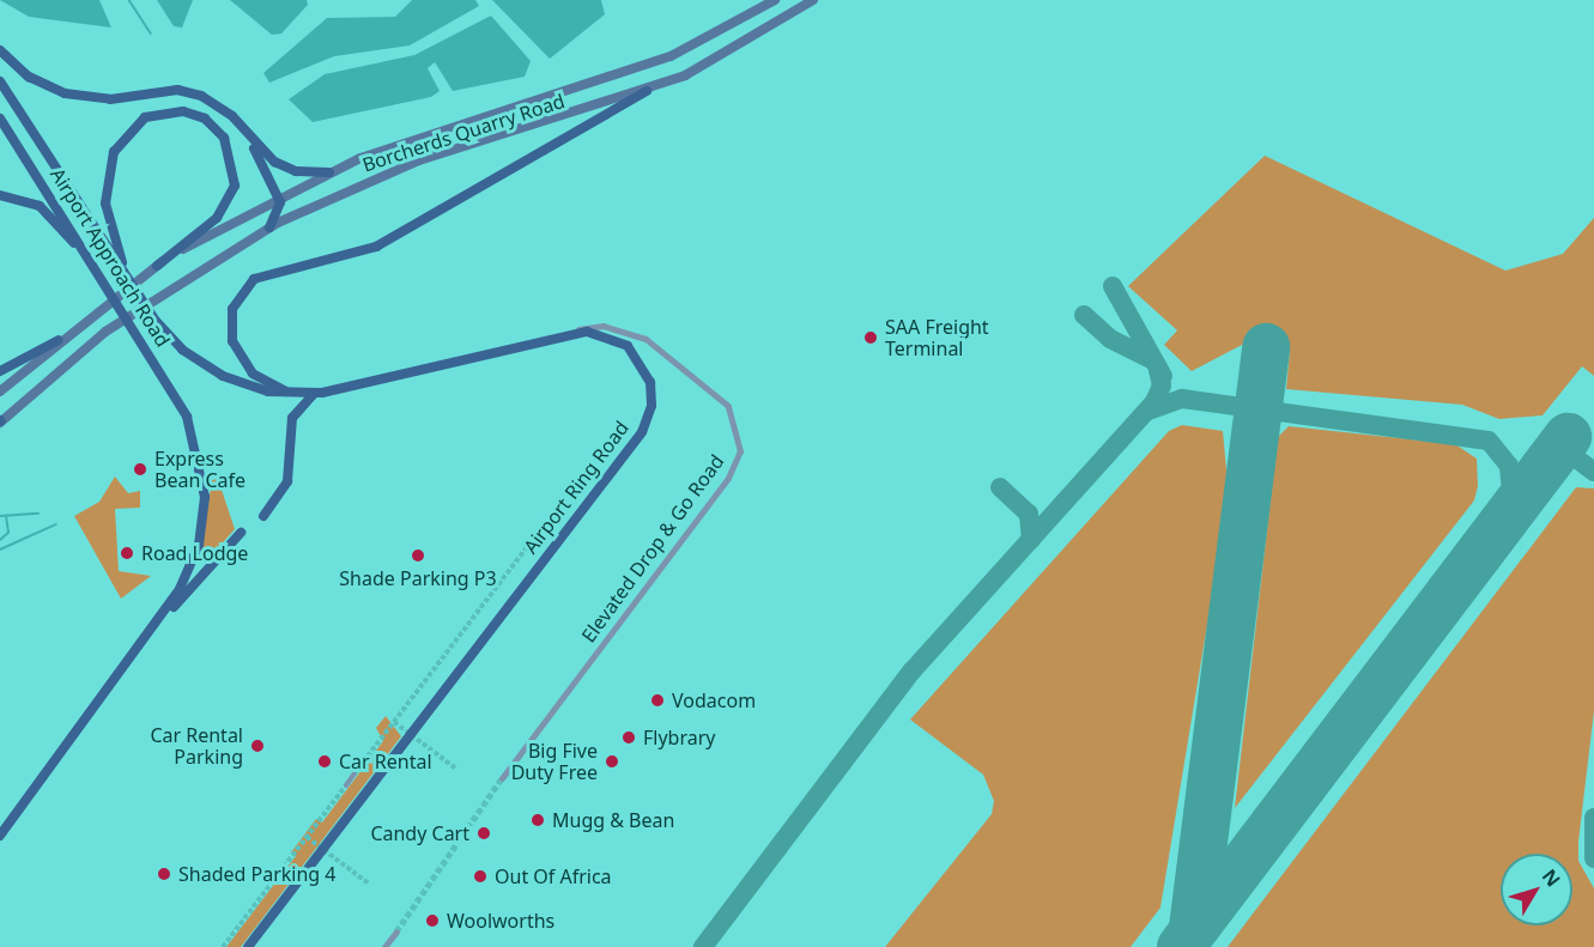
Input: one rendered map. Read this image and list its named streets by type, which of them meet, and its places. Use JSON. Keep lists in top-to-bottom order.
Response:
{
  "streets": {
    "main road": ["Borcherds Quarry Road", "Airport Approach Road", "Airport Ring Road"],
    "street": ["Elevated Drop & Go Road"]
  },
  "crossings": [
    ["Airport Approach Road", "Airport Ring Road"],
    ["Airport Ring Road", "Elevated Drop & Go Road"]
  ],
  "places": [
    "SAA Freight Terminal",
    "Express Bean Cafe",
    "Road Lodge",
    "Shade Parking P3",
    "Vodacom",
    "Flybrary",
    "Car Rental Parking",
    "Car Rental",
    "Big Five Duty Free",
    "Mugg & Bean",
    "Candy Cart",
    "Shaded Parking 4",
    "Out Of Africa",
    "Woolworths"
  ],
  "north": "top right"
}
